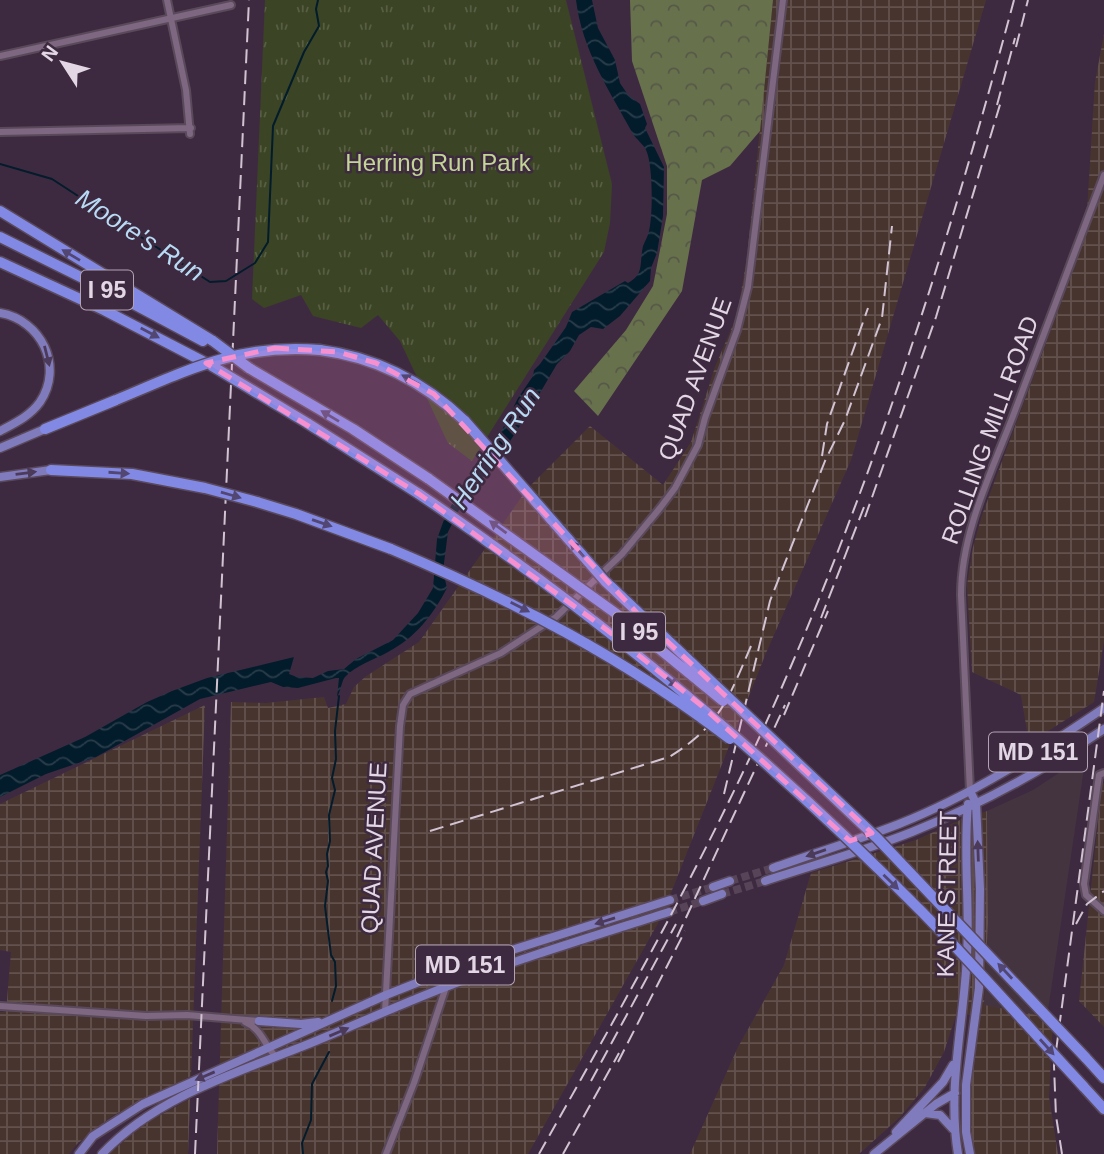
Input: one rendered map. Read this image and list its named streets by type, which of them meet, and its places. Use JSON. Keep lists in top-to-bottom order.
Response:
{
  "streets": {
    "highway": ["I 95"],
    "main road": ["MD 151", "KANE STREET"],
    "street": ["QUAD AVENUE", "ROLLING MILL ROAD"]
  },
  "crossings": [
    ["QUAD AVENUE", "MD 151"],
    ["ROLLING MILL ROAD", "MD 151"],
    ["ROLLING MILL ROAD", "KANE STREET"],
    ["MD 151", "KANE STREET"]
  ],
  "water": ["Moore's Run", "Herring Run"],
  "parks": ["Herring Run Park"],
  "north": "top left"
}
